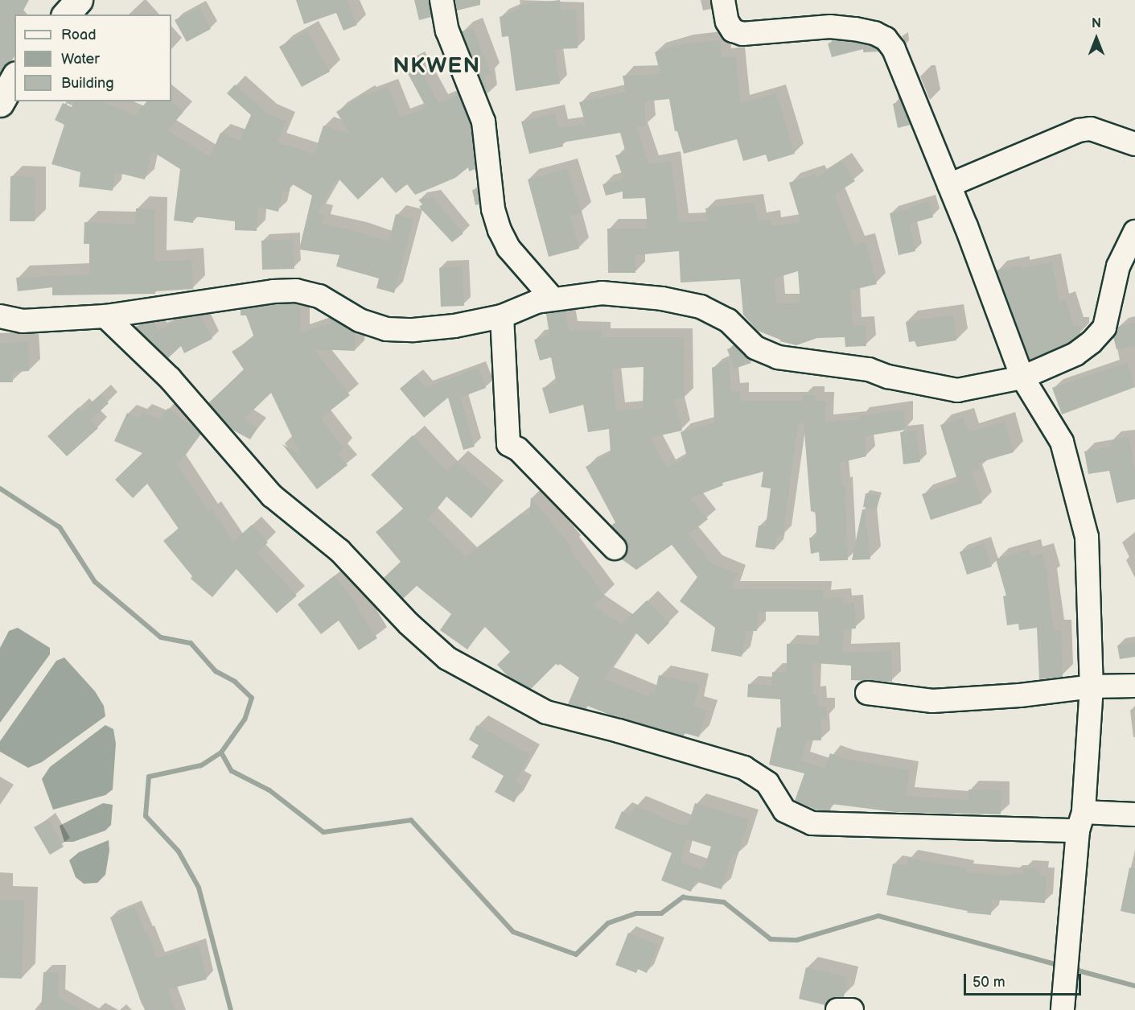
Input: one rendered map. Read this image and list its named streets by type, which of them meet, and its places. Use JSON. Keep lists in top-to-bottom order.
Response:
{
  "districts": ["NKWEN"],
  "legend": ["Road", "Water", "Building"],
  "scale_bar": "50 m",
  "north": "top"
}
